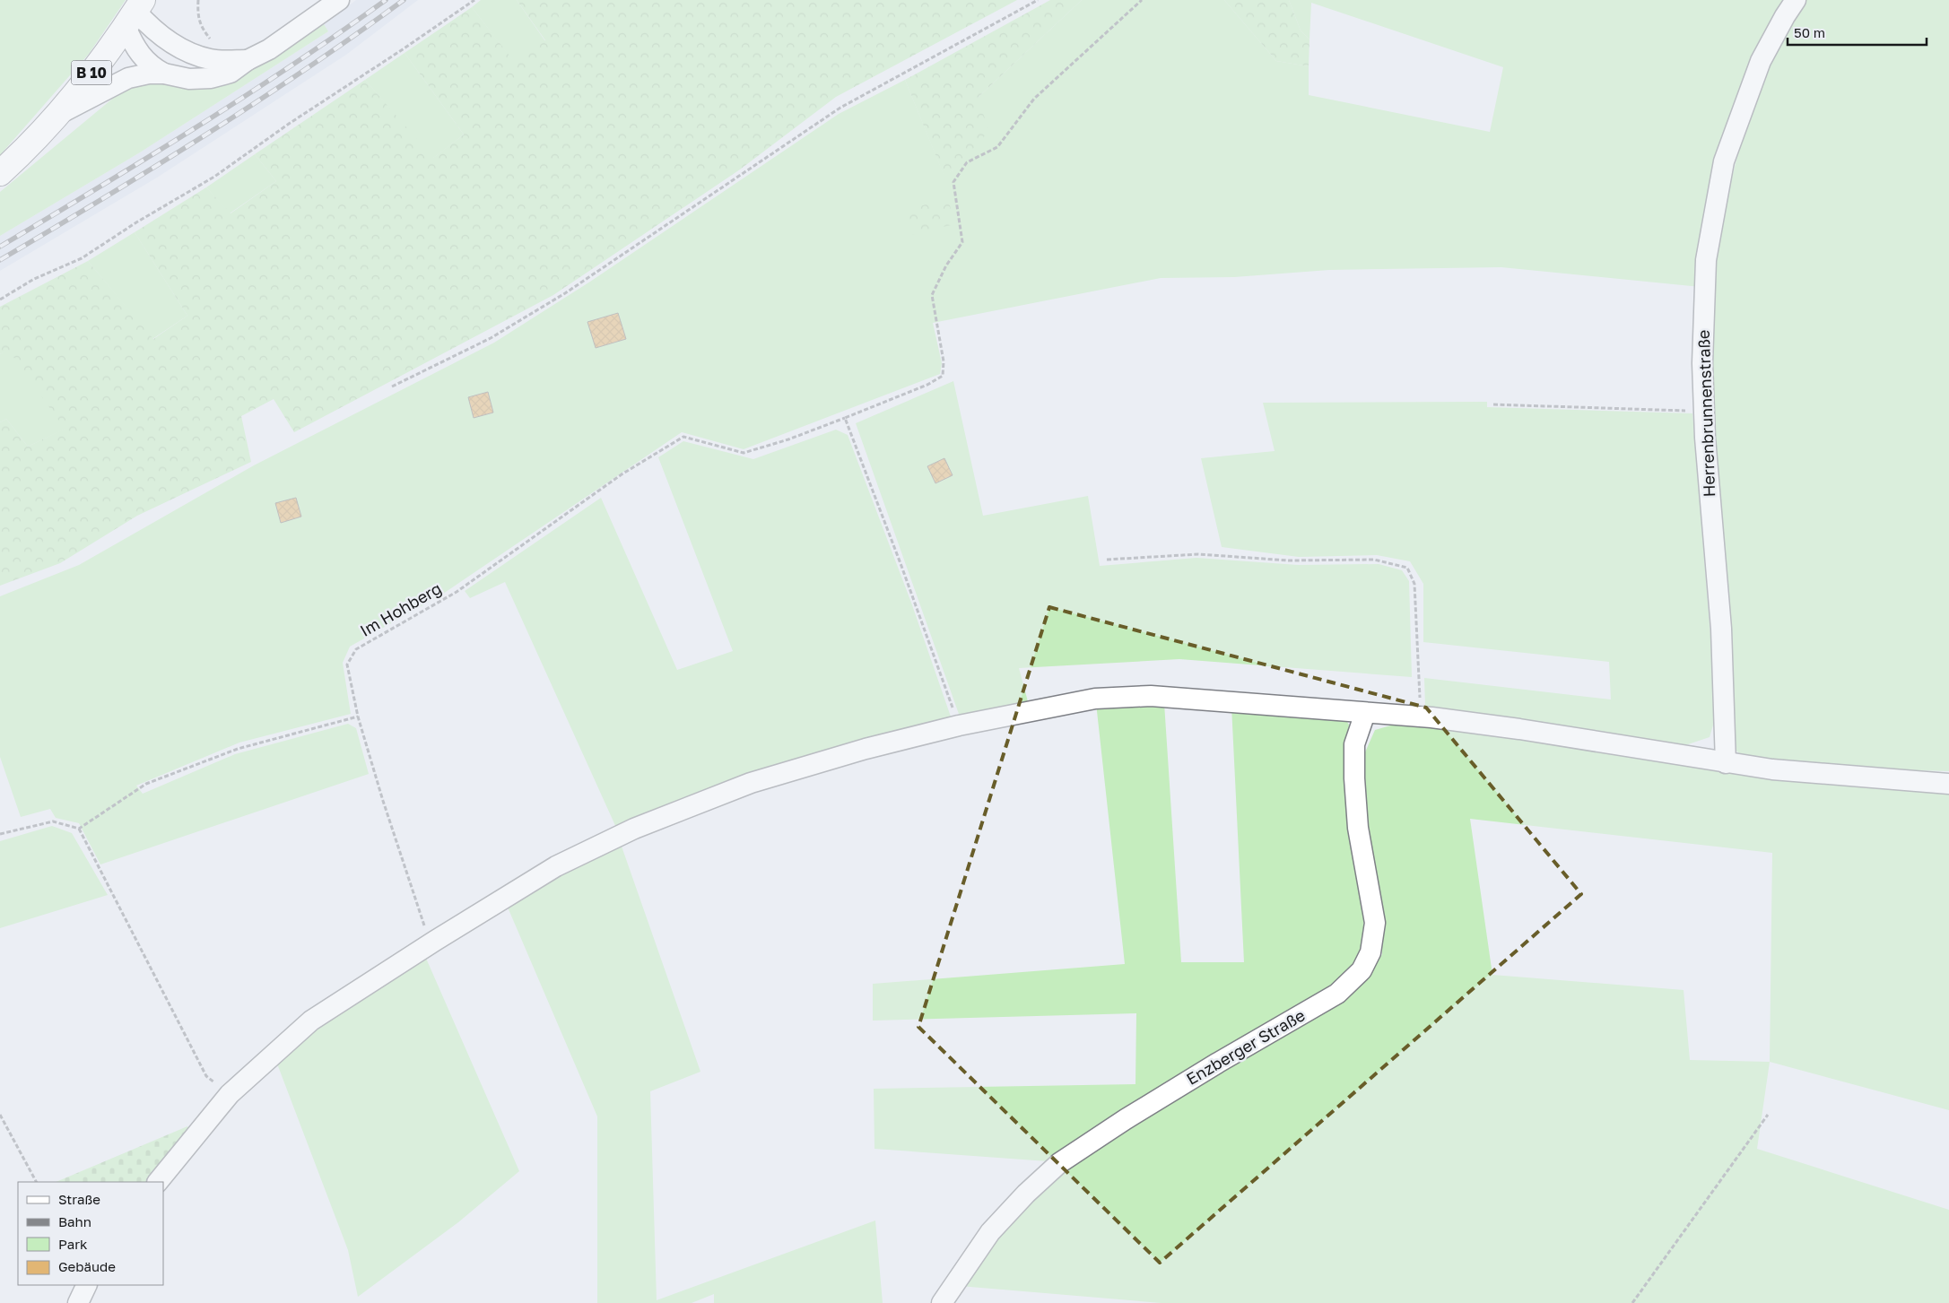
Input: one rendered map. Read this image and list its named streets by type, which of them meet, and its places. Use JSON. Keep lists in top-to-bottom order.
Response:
{
  "streets": {
    "main road": ["B 10"],
    "street": ["Herrenbrunnenstraße", "Enzberger Straße"],
    "path": ["Im Hohberg"]
  },
  "legend": [
    "Straße",
    "Bahn",
    "Park",
    "Gebäude"
  ],
  "scale_bar": "50 m"
}
